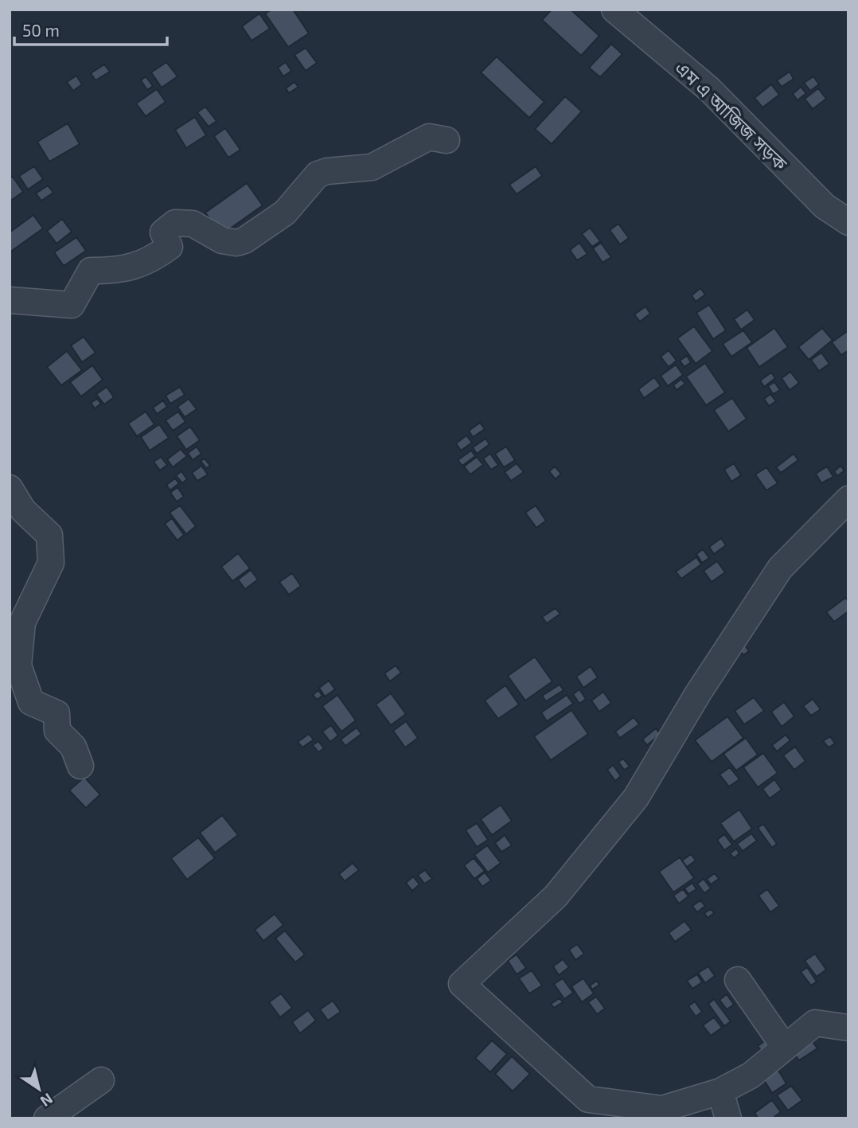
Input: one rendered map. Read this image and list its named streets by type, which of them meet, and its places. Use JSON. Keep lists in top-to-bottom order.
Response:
{
  "streets": {
    "street": ["এম এ আজিজ সড়ক"]
  },
  "scale_bar": "50 m",
  "north": "bottom right"
}
